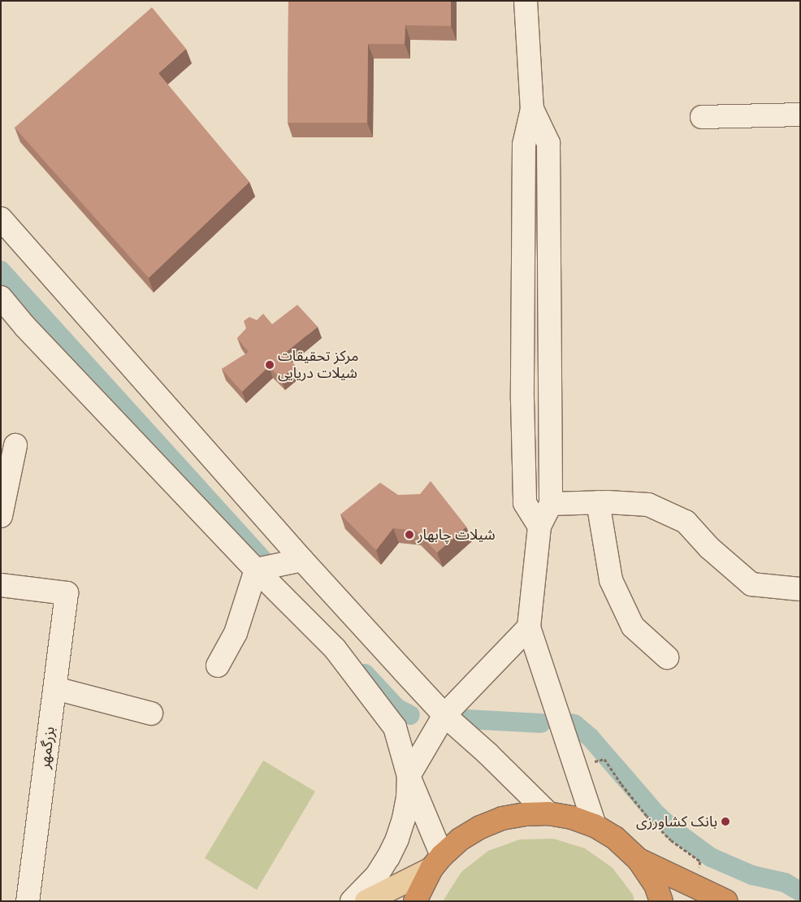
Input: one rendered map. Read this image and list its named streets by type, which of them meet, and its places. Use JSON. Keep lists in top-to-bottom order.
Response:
{
  "streets": {
    "street": ["بزرگمهر"]
  },
  "places": ["مرکز تحقیقات شیلات دریایی", "شیلات چابهار", "بانک کشاورزی"]
}
